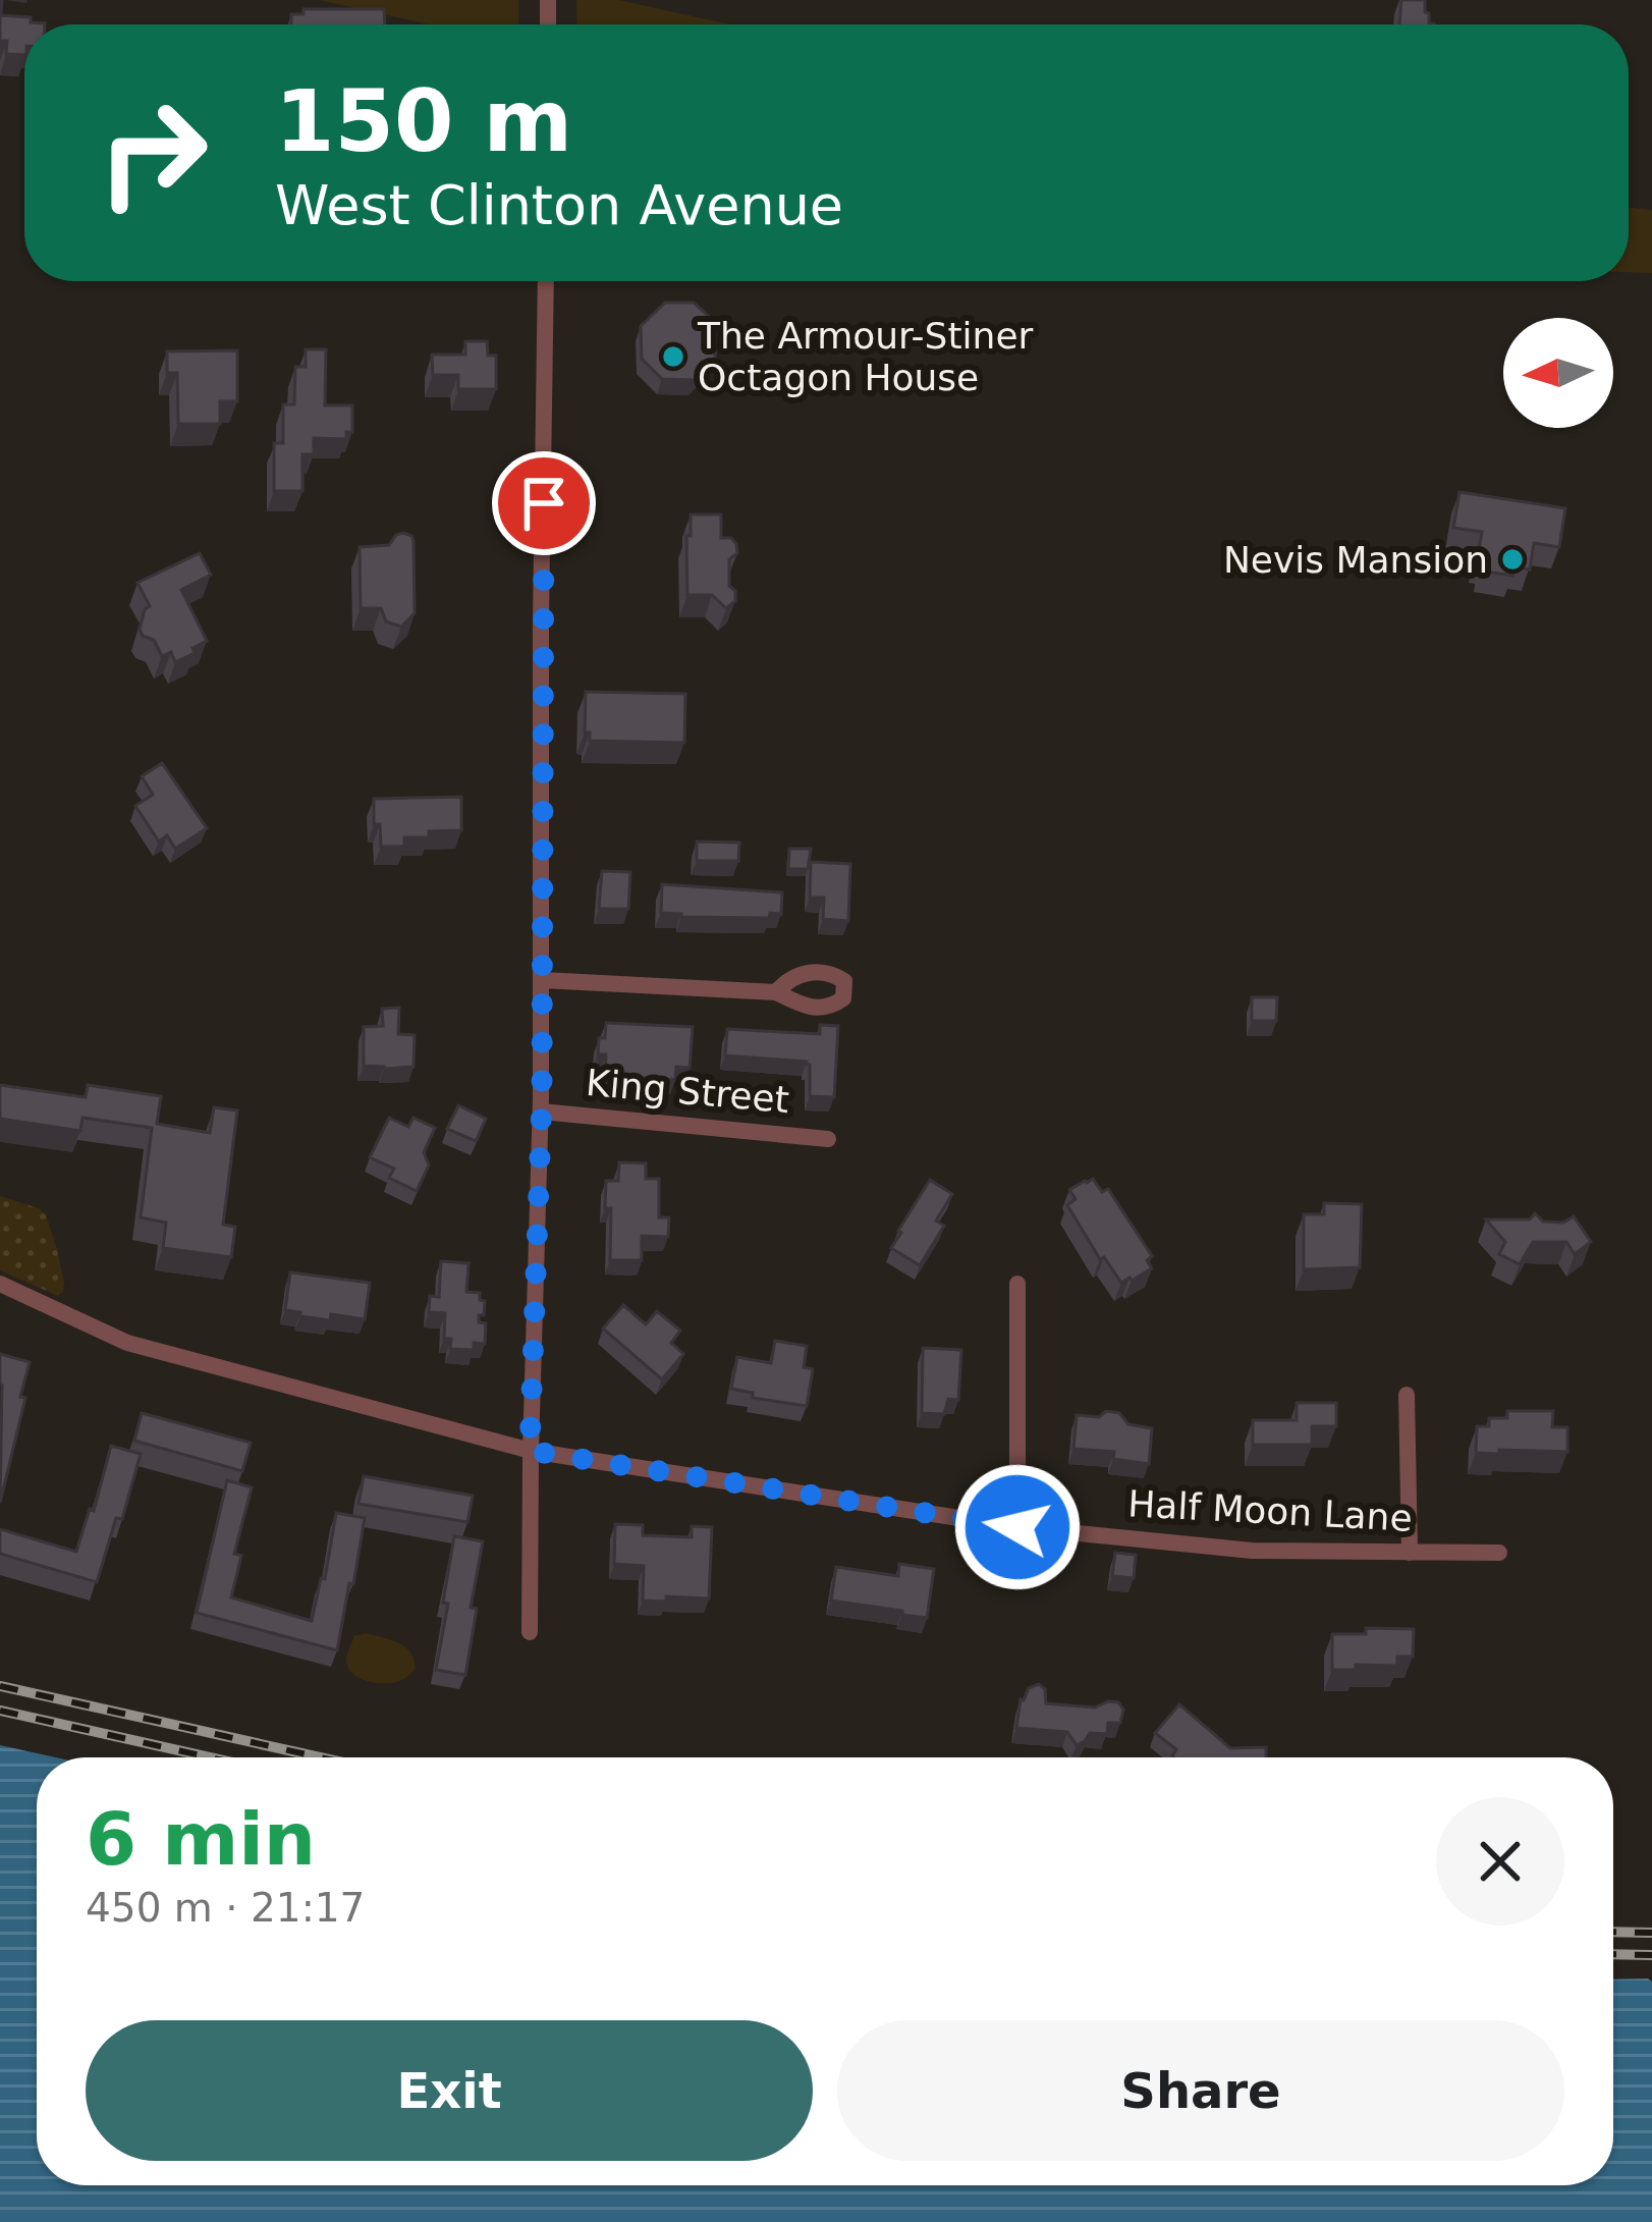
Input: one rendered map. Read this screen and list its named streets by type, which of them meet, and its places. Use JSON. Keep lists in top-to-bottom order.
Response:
{
  "streets": {
    "street": ["King Street", "Half Moon Lane"]
  },
  "places": ["The Armour-Stiner Octagon House", "Nevis Mansion"],
  "north": "left",
  "page": {
    "turn": ["150 m", "West Clinton Avenue"],
    "heading": ["6 min", "450 m · 21:17"],
    "buttons": ["Exit", "Share"]
  }
}
